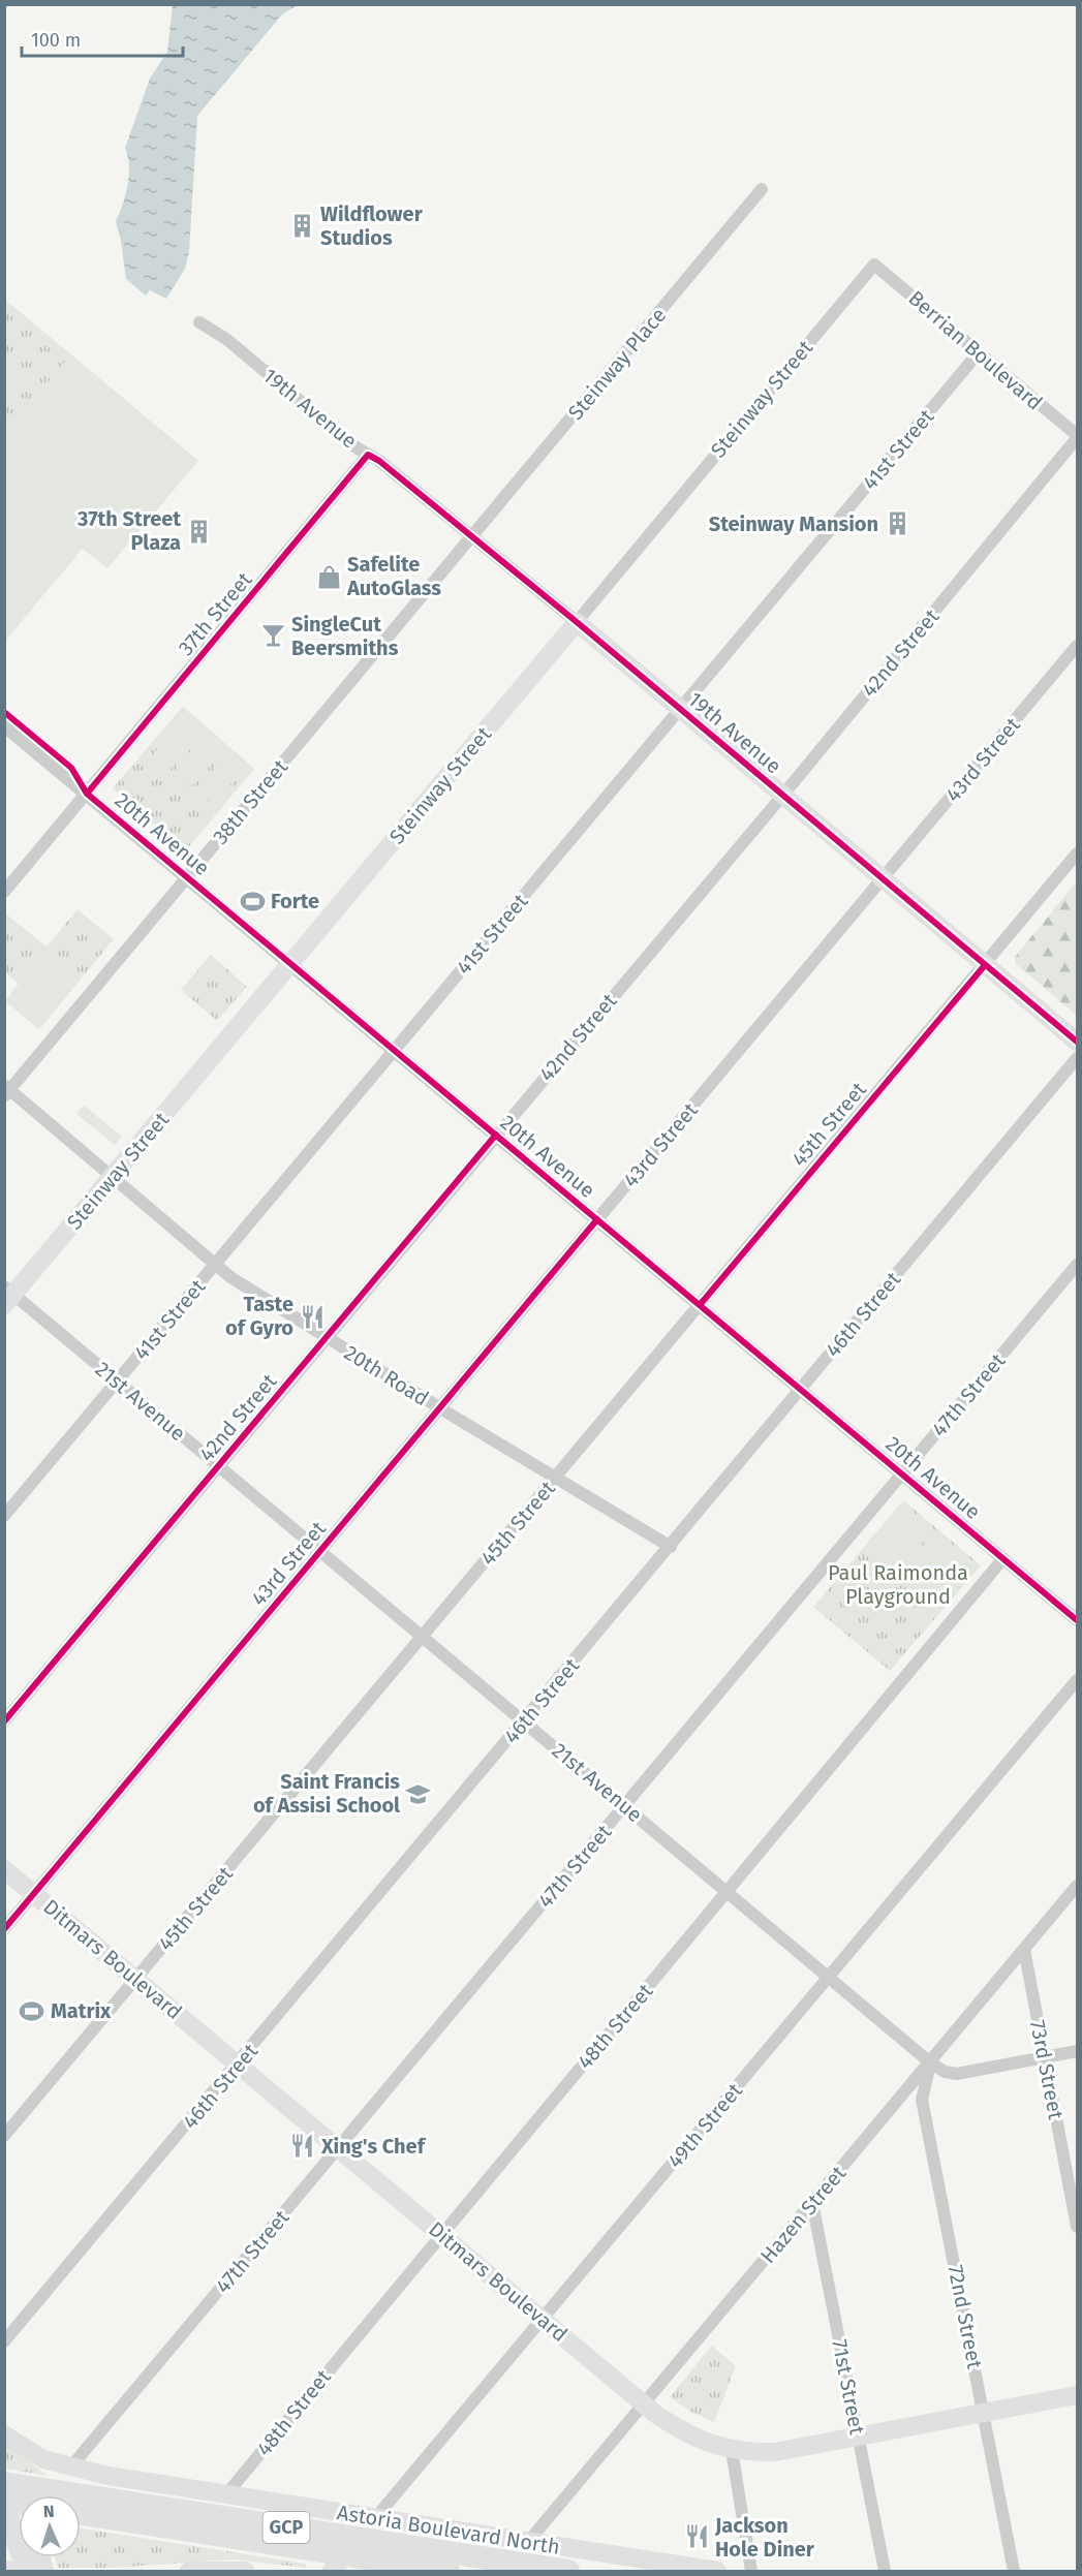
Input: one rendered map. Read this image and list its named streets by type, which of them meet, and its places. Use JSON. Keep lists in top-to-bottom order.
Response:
{
  "streets": {
    "highway": ["GCP"],
    "street": [
      "Berrian Boulevard",
      "Steinway Place",
      "Steinway Street",
      "19th Avenue",
      "41st Street",
      "37th Street",
      "42nd Street",
      "43rd Street",
      "38th Street",
      "20th Avenue",
      "45th Street",
      "46th Street",
      "20th Road",
      "47th Street",
      "21st Avenue",
      "Ditmars Boulevard",
      "48th Street",
      "73rd Street",
      "49th Street",
      "Hazen Street",
      "72nd Street",
      "71st Street",
      "Astoria Boulevard North"
    ]
  },
  "crossings": [
    ["Berrian Boulevard", "Steinway Street"],
    ["Berrian Boulevard", "41st Street"],
    ["Berrian Boulevard", "42nd Street"],
    ["Steinway Place", "19th Avenue"],
    ["Steinway Place", "38th Street"],
    ["Steinway Street", "19th Avenue"],
    ["Steinway Street", "20th Avenue"],
    ["Steinway Street", "20th Road"],
    ["Steinway Street", "21st Avenue"],
    ["19th Avenue", "41st Street"],
    ["19th Avenue", "37th Street"],
    ["19th Avenue", "42nd Street"],
    ["19th Avenue", "43rd Street"],
    ["19th Avenue", "38th Street"],
    ["19th Avenue", "45th Street"],
    ["41st Street", "20th Avenue"],
    ["41st Street", "20th Road"],
    ["41st Street", "21st Avenue"],
    ["37th Street", "20th Avenue"],
    ["42nd Street", "20th Avenue"],
    ["42nd Street", "20th Road"],
    ["42nd Street", "21st Avenue"],
    ["43rd Street", "20th Avenue"],
    ["43rd Street", "20th Road"],
    ["43rd Street", "21st Avenue"],
    ["43rd Street", "Ditmars Boulevard"],
    ["38th Street", "20th Avenue"],
    ["38th Street", "20th Road"],
    ["20th Avenue", "45th Street"],
    ["20th Avenue", "46th Street"],
    ["20th Avenue", "47th Street"],
    ["20th Avenue", "48th Street"],
    ["45th Street", "20th Road"],
    ["45th Street", "21st Avenue"],
    ["45th Street", "Ditmars Boulevard"],
    ["46th Street", "20th Road"],
    ["46th Street", "21st Avenue"],
    ["46th Street", "Ditmars Boulevard"],
    ["47th Street", "21st Avenue"],
    ["47th Street", "Ditmars Boulevard"],
    ["47th Street", "Astoria Boulevard North"],
    ["21st Avenue", "48th Street"],
    ["21st Avenue", "73rd Street"],
    ["21st Avenue", "49th Street"],
    ["21st Avenue", "Hazen Street"],
    ["21st Avenue", "72nd Street"],
    ["Ditmars Boulevard", "48th Street"],
    ["Ditmars Boulevard", "49th Street"],
    ["Ditmars Boulevard", "Hazen Street"],
    ["Ditmars Boulevard", "72nd Street"],
    ["Ditmars Boulevard", "71st Street"],
    ["48th Street", "Astoria Boulevard North"],
    ["73rd Street", "Hazen Street"],
    ["49th Street", "Astoria Boulevard North"],
    ["Hazen Street", "72nd Street"],
    ["Hazen Street", "71st Street"],
    ["Hazen Street", "Astoria Boulevard North"]
  ],
  "parks": ["Paul Raimonda Playground"],
  "places": {
    "building": ["Wildflower Studios", "Steinway Mansion", "37th Street Plaza"],
    "shop": ["Safelite AutoGlass"],
    "bar": ["SingleCut Beersmiths"],
    "sports": ["Forte", "Matrix"],
    "restaurant": ["Taste of Gyro", "Xing's Chef", "Jackson Hole Diner"],
    "school or university": ["Saint Francis of Assisi School"]
  },
  "scale_bar": "100 m",
  "north": "top"
}
